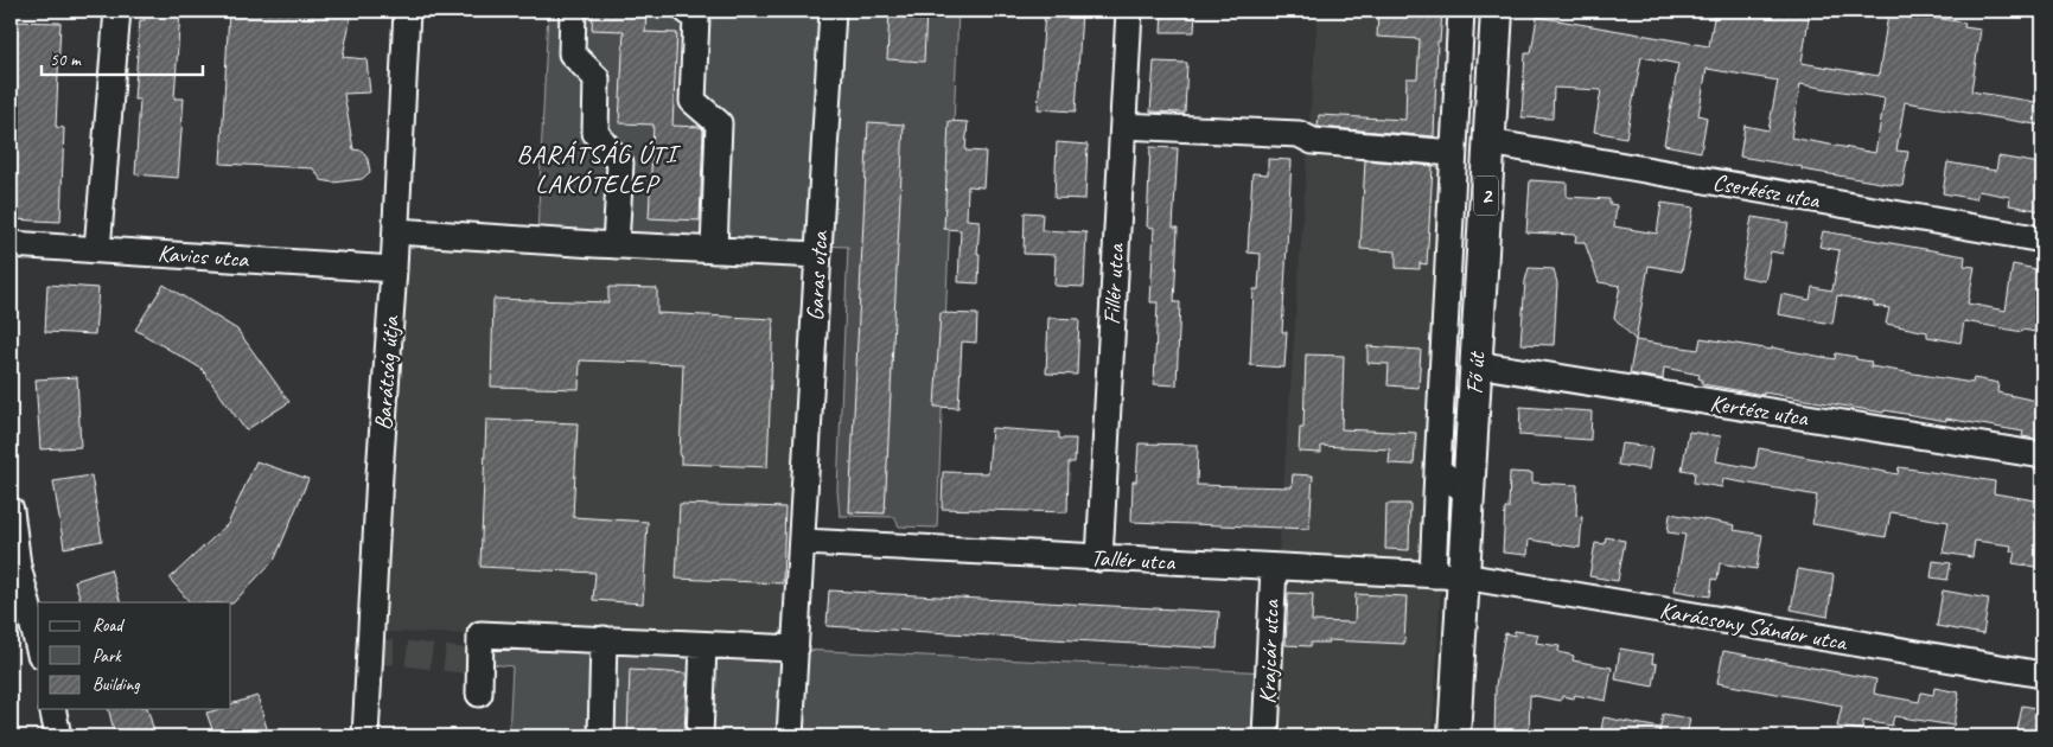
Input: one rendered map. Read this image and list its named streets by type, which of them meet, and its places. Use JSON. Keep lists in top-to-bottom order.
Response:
{
  "streets": {
    "main road": ["2", "Fő út"],
    "street": [
      "Cserkész utca",
      "Kavics utca",
      "Garas utca",
      "Fillér utca",
      "Barátság útja",
      "Kertész utca",
      "Tallér utca",
      "Karácsony Sándor utca",
      "Krajcár utca"
    ]
  },
  "crossings": [
    ["Cserkész utca", "Fő út"],
    ["Kavics utca", "Barátság útja"],
    ["Garas utca", "Tallér utca"],
    ["Fillér utca", "Tallér utca"],
    ["Fő út", "Kertész utca"],
    ["Fő út", "Tallér utca"],
    ["Fő út", "Karácsony Sándor utca"],
    ["Tallér utca", "Karácsony Sándor utca"],
    ["Tallér utca", "Krajcár utca"]
  ],
  "districts": ["BARÁTSÁG ÚTI LAKÓTELEP"],
  "legend": ["Road", "Park", "Building"],
  "scale_bar": "50 m"
}
